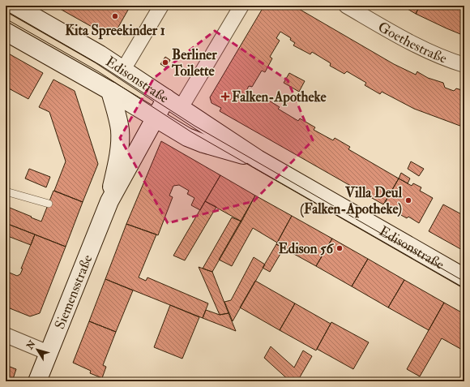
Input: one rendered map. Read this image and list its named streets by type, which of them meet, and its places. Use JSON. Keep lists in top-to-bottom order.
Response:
{
  "streets": {
    "main road": ["Edisonstraße", "Siemensstraße"],
    "street": ["Goethestraße"]
  },
  "crossings": [
    ["Edisonstraße", "Siemensstraße"]
  ],
  "places": {
    "other": [
      "Kita Spreekinder 1",
      "Berliner Toilette",
      "Villa Deul (Falken-Apotheke)",
      "Edison 56"
    ],
    "health": ["Falken-Apotheke"]
  },
  "north": "top left"
}
